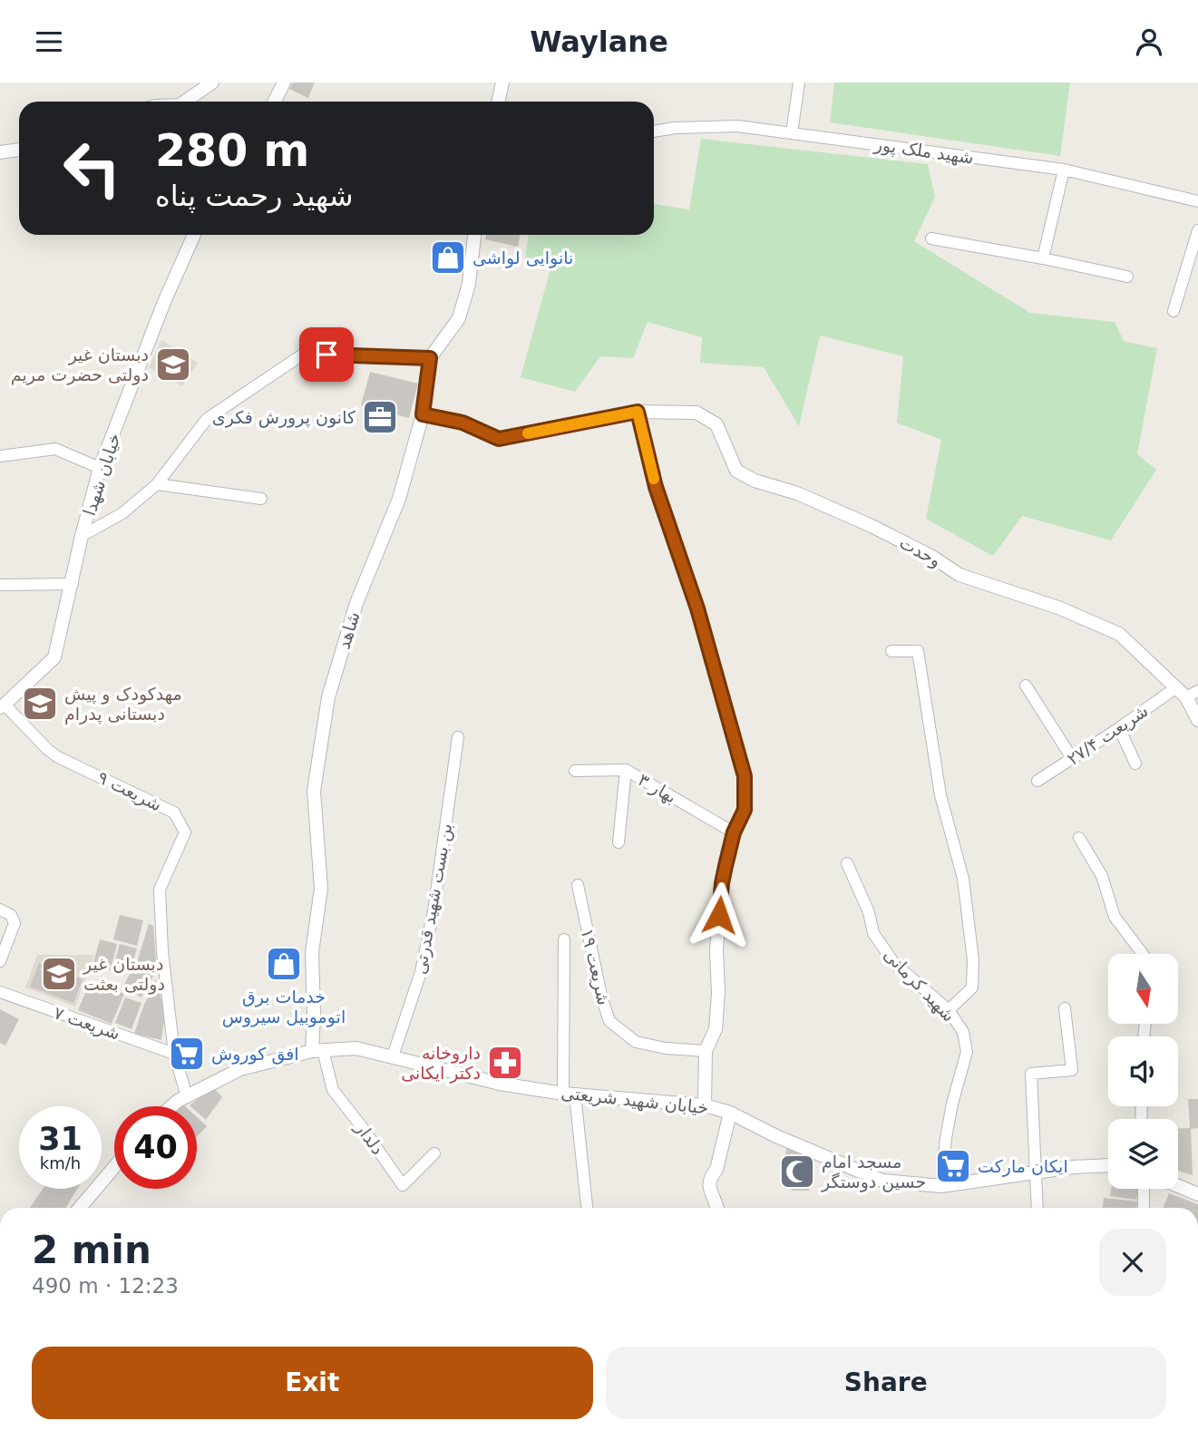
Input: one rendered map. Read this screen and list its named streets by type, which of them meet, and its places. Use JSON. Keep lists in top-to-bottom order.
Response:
{
  "streets": {
    "street": [
      "شهید ملک پور",
      "خیابان شهدا",
      "وحدت",
      "شاهد",
      "شریعت ۲۷/۴",
      "بهار ۳",
      "شریعت ۹",
      "بن بست شهید قدرتی",
      "شریعت ۱۹",
      "شهید کرمانی",
      "شریعت ۷",
      "خیابان شهید شریعتی",
      "دلدار"
    ]
  },
  "crossings": [
    ["خیابان شهدا", "شریعت ۹"],
    ["وحدت", "شاهد"],
    ["وحدت", "شریعت ۲۷/۴"],
    ["شاهد", "خیابان شهید شریعتی"],
    ["شاهد", "دلدار"],
    ["شریعت ۹", "شریعت ۷"],
    ["شریعت ۹", "خیابان شهید شریعتی"],
    ["بن بست شهید قدرتی", "خیابان شهید شریعتی"],
    ["شهید کرمانی", "خیابان شهید شریعتی"],
    ["خیابان شهید شریعتی", "دلدار"]
  ],
  "places": {
    "shop": ["نانوایی لواشی", "خدمات برق اتوموبیل سیروس"],
    "school or university": ["دبستان غیر دولتی حضرت مریم", "مهدکودک و پیش دبستانی پدرام", "دبستان غیر دولتی بعثت"],
    "office": ["کانون پرورش فکری"],
    "supermarket": ["افق کوروش", "ایکان مارکت"],
    "pharmacy": ["داروخانه دکتر ایکانی"],
    "mosque": ["مسجد امام حسین دوستگر"]
  },
  "north": "bottom",
  "page": {
    "header": "Waylane",
    "turn": ["280 m", "شهید رحمت پناه"],
    "speed": "31 km/h",
    "limit": "40",
    "heading": ["2 min", "490 m · 12:23"],
    "buttons": ["Exit", "Share"]
  }
}
